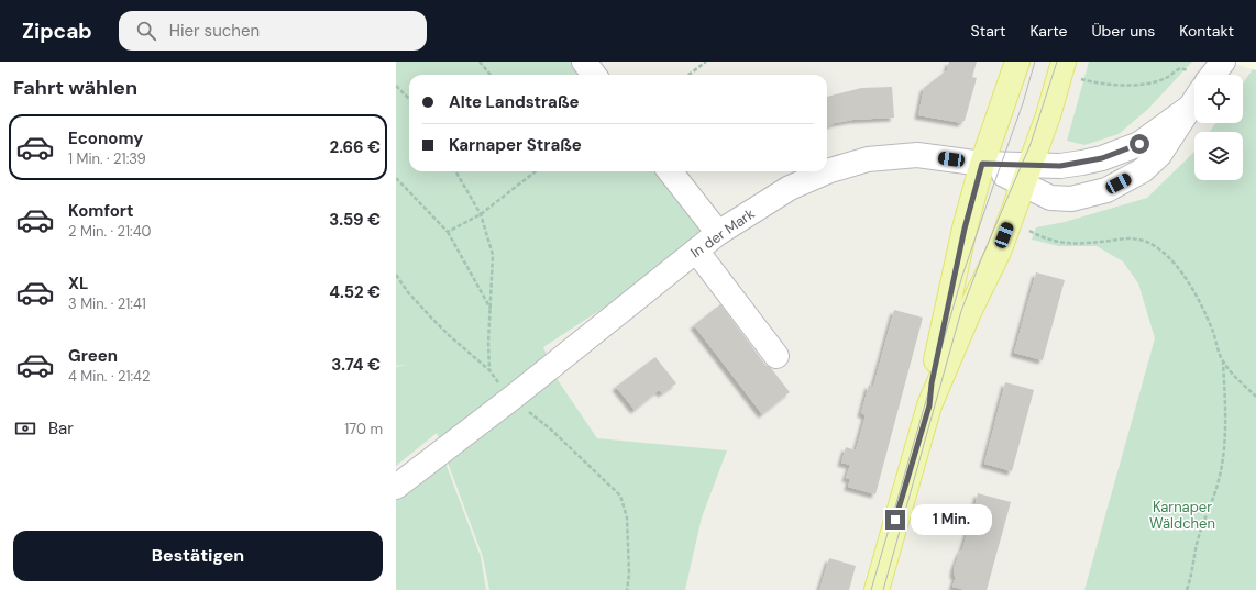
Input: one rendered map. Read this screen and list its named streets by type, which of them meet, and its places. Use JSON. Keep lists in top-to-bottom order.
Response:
{
  "streets": {
    "street": ["In der Mark"]
  },
  "parks": ["Karnaper Wäldchen"],
  "page": {
    "header": "Zipcab",
    "search": "Hier suchen",
    "nav": [
      "Start",
      "Karte",
      "Über uns",
      "Kontakt"
    ],
    "heading": "Fahrt wählen",
    "banner": ["Alte Landstraße", "Karnaper Straße"],
    "list": [
      {
        "name": "Economy",
        "note": "1 Min. · 21:39",
        "value": "2.66 €"
      },
      {
        "name": "Komfort",
        "note": "2 Min. · 21:40",
        "value": "3.59 €"
      },
      {
        "name": "XL",
        "note": "3 Min. · 21:41",
        "value": "4.52 €"
      },
      {
        "name": "Green",
        "note": "4 Min. · 21:42",
        "value": "3.74 €"
      }
    ],
    "pay": ["Bar", "170 m"],
    "bubble": "1 Min.",
    "buttons": "Bestätigen"
  }
}
